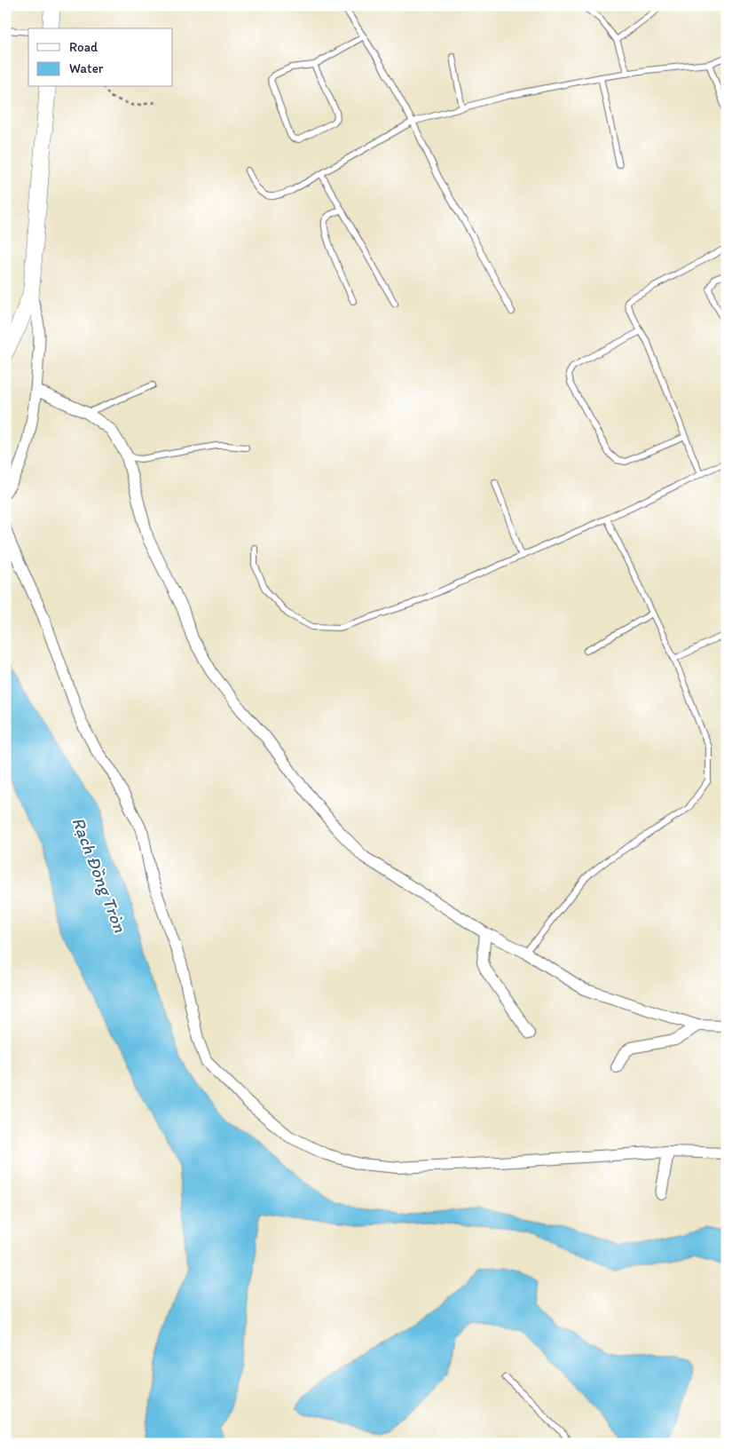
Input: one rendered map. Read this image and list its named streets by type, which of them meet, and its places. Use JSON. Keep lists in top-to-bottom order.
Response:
{
  "water": ["Rạch Đồng Tròn"],
  "legend": ["Road", "Water"]
}
